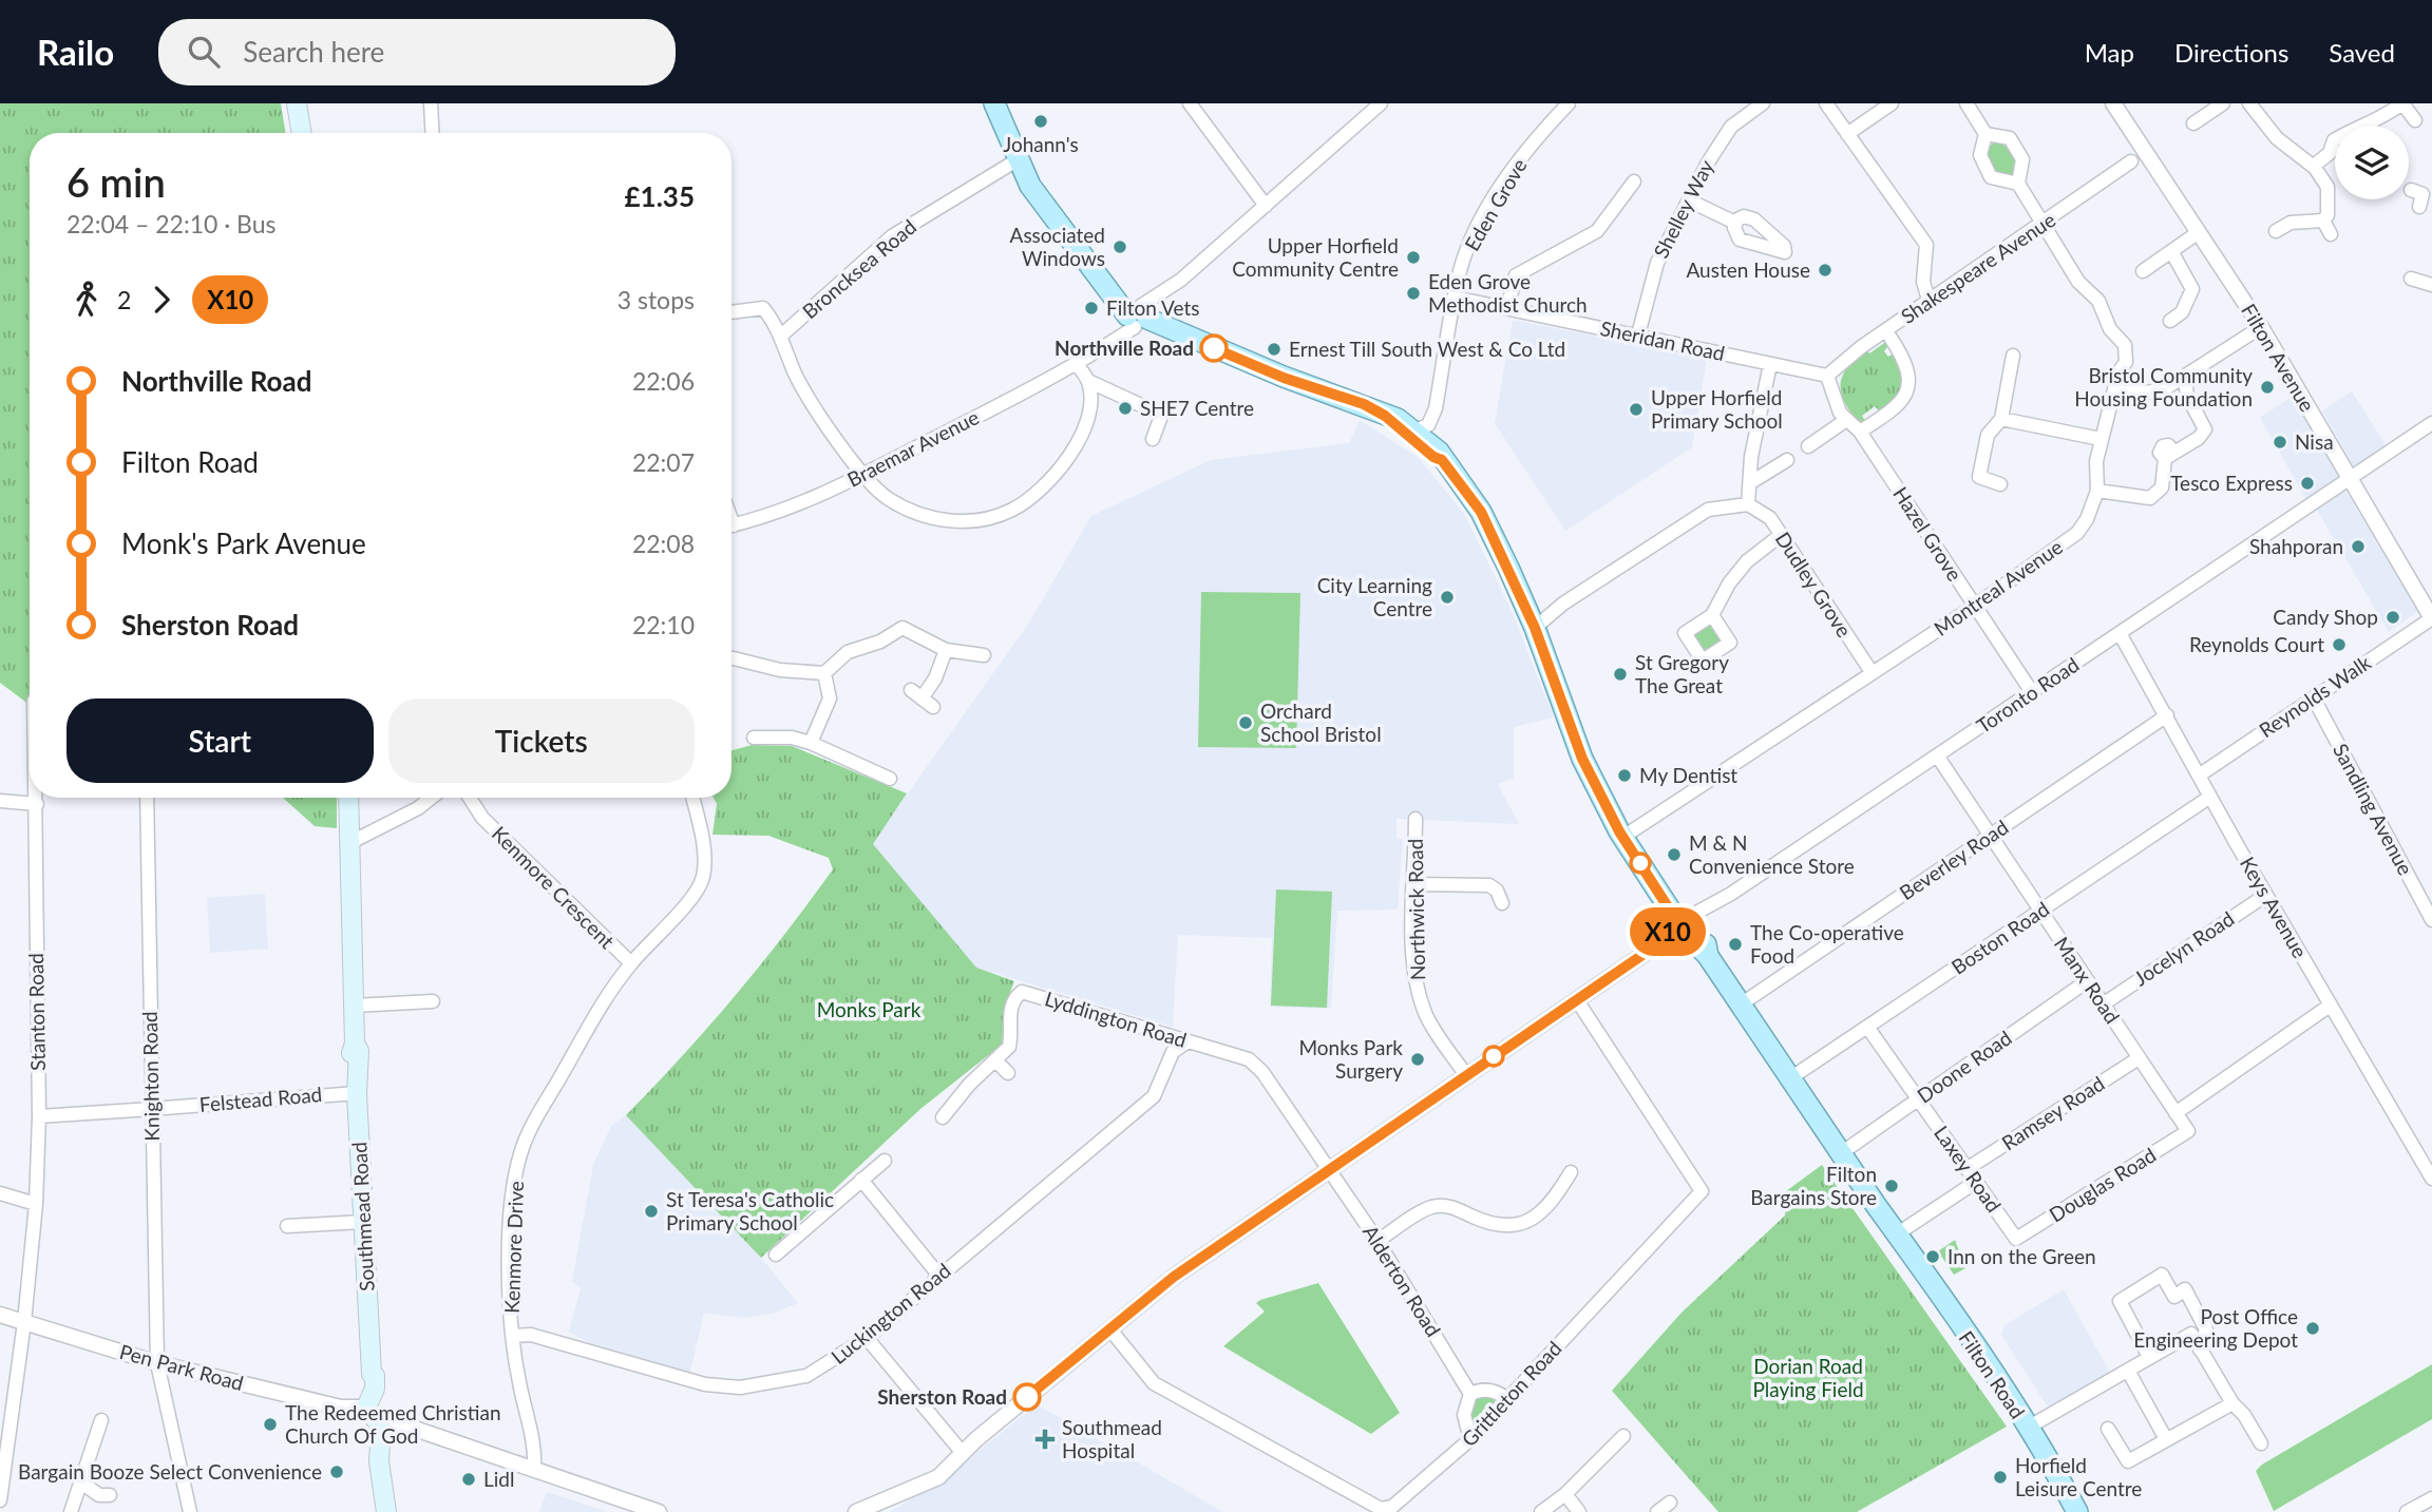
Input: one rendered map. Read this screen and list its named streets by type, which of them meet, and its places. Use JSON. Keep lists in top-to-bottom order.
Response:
{
  "streets": {
    "main road": ["Southmead Road", "Filton Road"],
    "street": [
      "Eden Grove",
      "Shelley Way",
      "Shakespeare Avenue",
      "Broncksea Road",
      "Sheridan Road",
      "Filton Avenue",
      "Braemar Avenue",
      "Hazel Grove",
      "Dudley Grove",
      "Montreal Avenue",
      "Toronto Road",
      "Reynolds Walk",
      "Sandling Avenue",
      "Beverley Road",
      "Kenmore Crescent",
      "Keys Avenue",
      "Northwick Road",
      "Boston Road",
      "Jocelyn Road",
      "Manx Road",
      "Stanton Road",
      "Lyddington Road",
      "Doone Road",
      "Knighton Road",
      "Felstead Road",
      "Ramsey Road",
      "Laxey Road",
      "Douglas Road",
      "Kenmore Drive",
      "Alderton Road",
      "Luckington Road",
      "Pen Park Road",
      "Grittleton Road"
    ]
  },
  "crossings": [
    ["Eden Grove", "Sheridan Road"],
    ["Eden Grove", "Filton Road"],
    ["Shelley Way", "Sheridan Road"],
    ["Shakespeare Avenue", "Sheridan Road"],
    ["Shakespeare Avenue", "Hazel Grove"],
    ["Shakespeare Avenue", "Montreal Avenue"],
    ["Sheridan Road", "Hazel Grove"],
    ["Filton Avenue", "Toronto Road"],
    ["Filton Avenue", "Reynolds Walk"],
    ["Braemar Avenue", "Filton Road"],
    ["Hazel Grove", "Montreal Avenue"],
    ["Hazel Grove", "Toronto Road"],
    ["Dudley Grove", "Montreal Avenue"],
    ["Montreal Avenue", "Filton Road"],
    ["Toronto Road", "Keys Avenue"],
    ["Toronto Road", "Manx Road"],
    ["Toronto Road", "Filton Road"],
    ["Reynolds Walk", "Sandling Avenue"],
    ["Reynolds Walk", "Keys Avenue"],
    ["Beverley Road", "Keys Avenue"],
    ["Beverley Road", "Manx Road"],
    ["Beverley Road", "Filton Road"],
    ["Kenmore Crescent", "Kenmore Drive"],
    ["Keys Avenue", "Boston Road"],
    ["Keys Avenue", "Jocelyn Road"],
    ["Boston Road", "Manx Road"],
    ["Boston Road", "Laxey Road"],
    ["Boston Road", "Filton Road"],
    ["Jocelyn Road", "Manx Road"],
    ["Manx Road", "Doone Road"],
    ["Manx Road", "Ramsey Road"],
    ["Manx Road", "Douglas Road"],
    ["Stanton Road", "Felstead Road"],
    ["Stanton Road", "Pen Park Road"],
    ["Lyddington Road", "Alderton Road"],
    ["Lyddington Road", "Luckington Road"],
    ["Doone Road", "Laxey Road"],
    ["Doone Road", "Filton Road"],
    ["Knighton Road", "Felstead Road"],
    ["Knighton Road", "Pen Park Road"],
    ["Felstead Road", "Southmead Road"],
    ["Ramsey Road", "Laxey Road"],
    ["Laxey Road", "Douglas Road"],
    ["Southmead Road", "Pen Park Road"],
    ["Kenmore Drive", "Luckington Road"]
  ],
  "parks": ["Monks Park", "Dorian Road Playing Field"],
  "places": {
    "other": [
      "Johann's",
      "Associated Windows",
      "Upper Horfield Community Centre",
      "Austen House",
      "Eden Grove Methodist Church",
      "Filton Vets",
      "Northville Road",
      "Ernest Till South West & Co Ltd",
      "Bristol Community Housing Foundation",
      "SHE7 Centre",
      "Upper Horfield Primary School",
      "Nisa",
      "Tesco Express",
      "Shahporan",
      "City Learning Centre",
      "Candy Shop",
      "Reynolds Court",
      "St Gregory The Great",
      "Orchard School Bristol",
      "My Dentist",
      "M & N Convenience Store",
      "The Co-operative Food",
      "Monks Park Surgery",
      "Filton Bargains Store",
      "St Teresa's Catholic Primary School",
      "Inn on the Green",
      "Post Office Engineering Depot",
      "Sherston Road",
      "The Redeemed Christian Church Of God",
      "Bargain Booze Select Convenience",
      "Horfield Leisure Centre",
      "Lidl"
    ],
    "health": ["Southmead Hospital"]
  },
  "lines": ["bus line X10"],
  "page": {
    "header": "Railo",
    "search": "Search here",
    "nav": ["Map", "Directions", "Saved"],
    "on_map": "X10",
    "heading": ["6 min", "22:04 – 22:10 · Bus", "£1.35"],
    "legs": ["2", "X10", "3 stops"],
    "list": [
      {
        "name": "Northville Road",
        "value": "22:06"
      },
      {
        "name": "Filton Road",
        "value": "22:07"
      },
      {
        "name": "Monk's Park Avenue",
        "value": "22:08"
      },
      {
        "name": "Sherston Road",
        "value": "22:10"
      }
    ],
    "buttons": ["Start", "Tickets"]
  }
}
